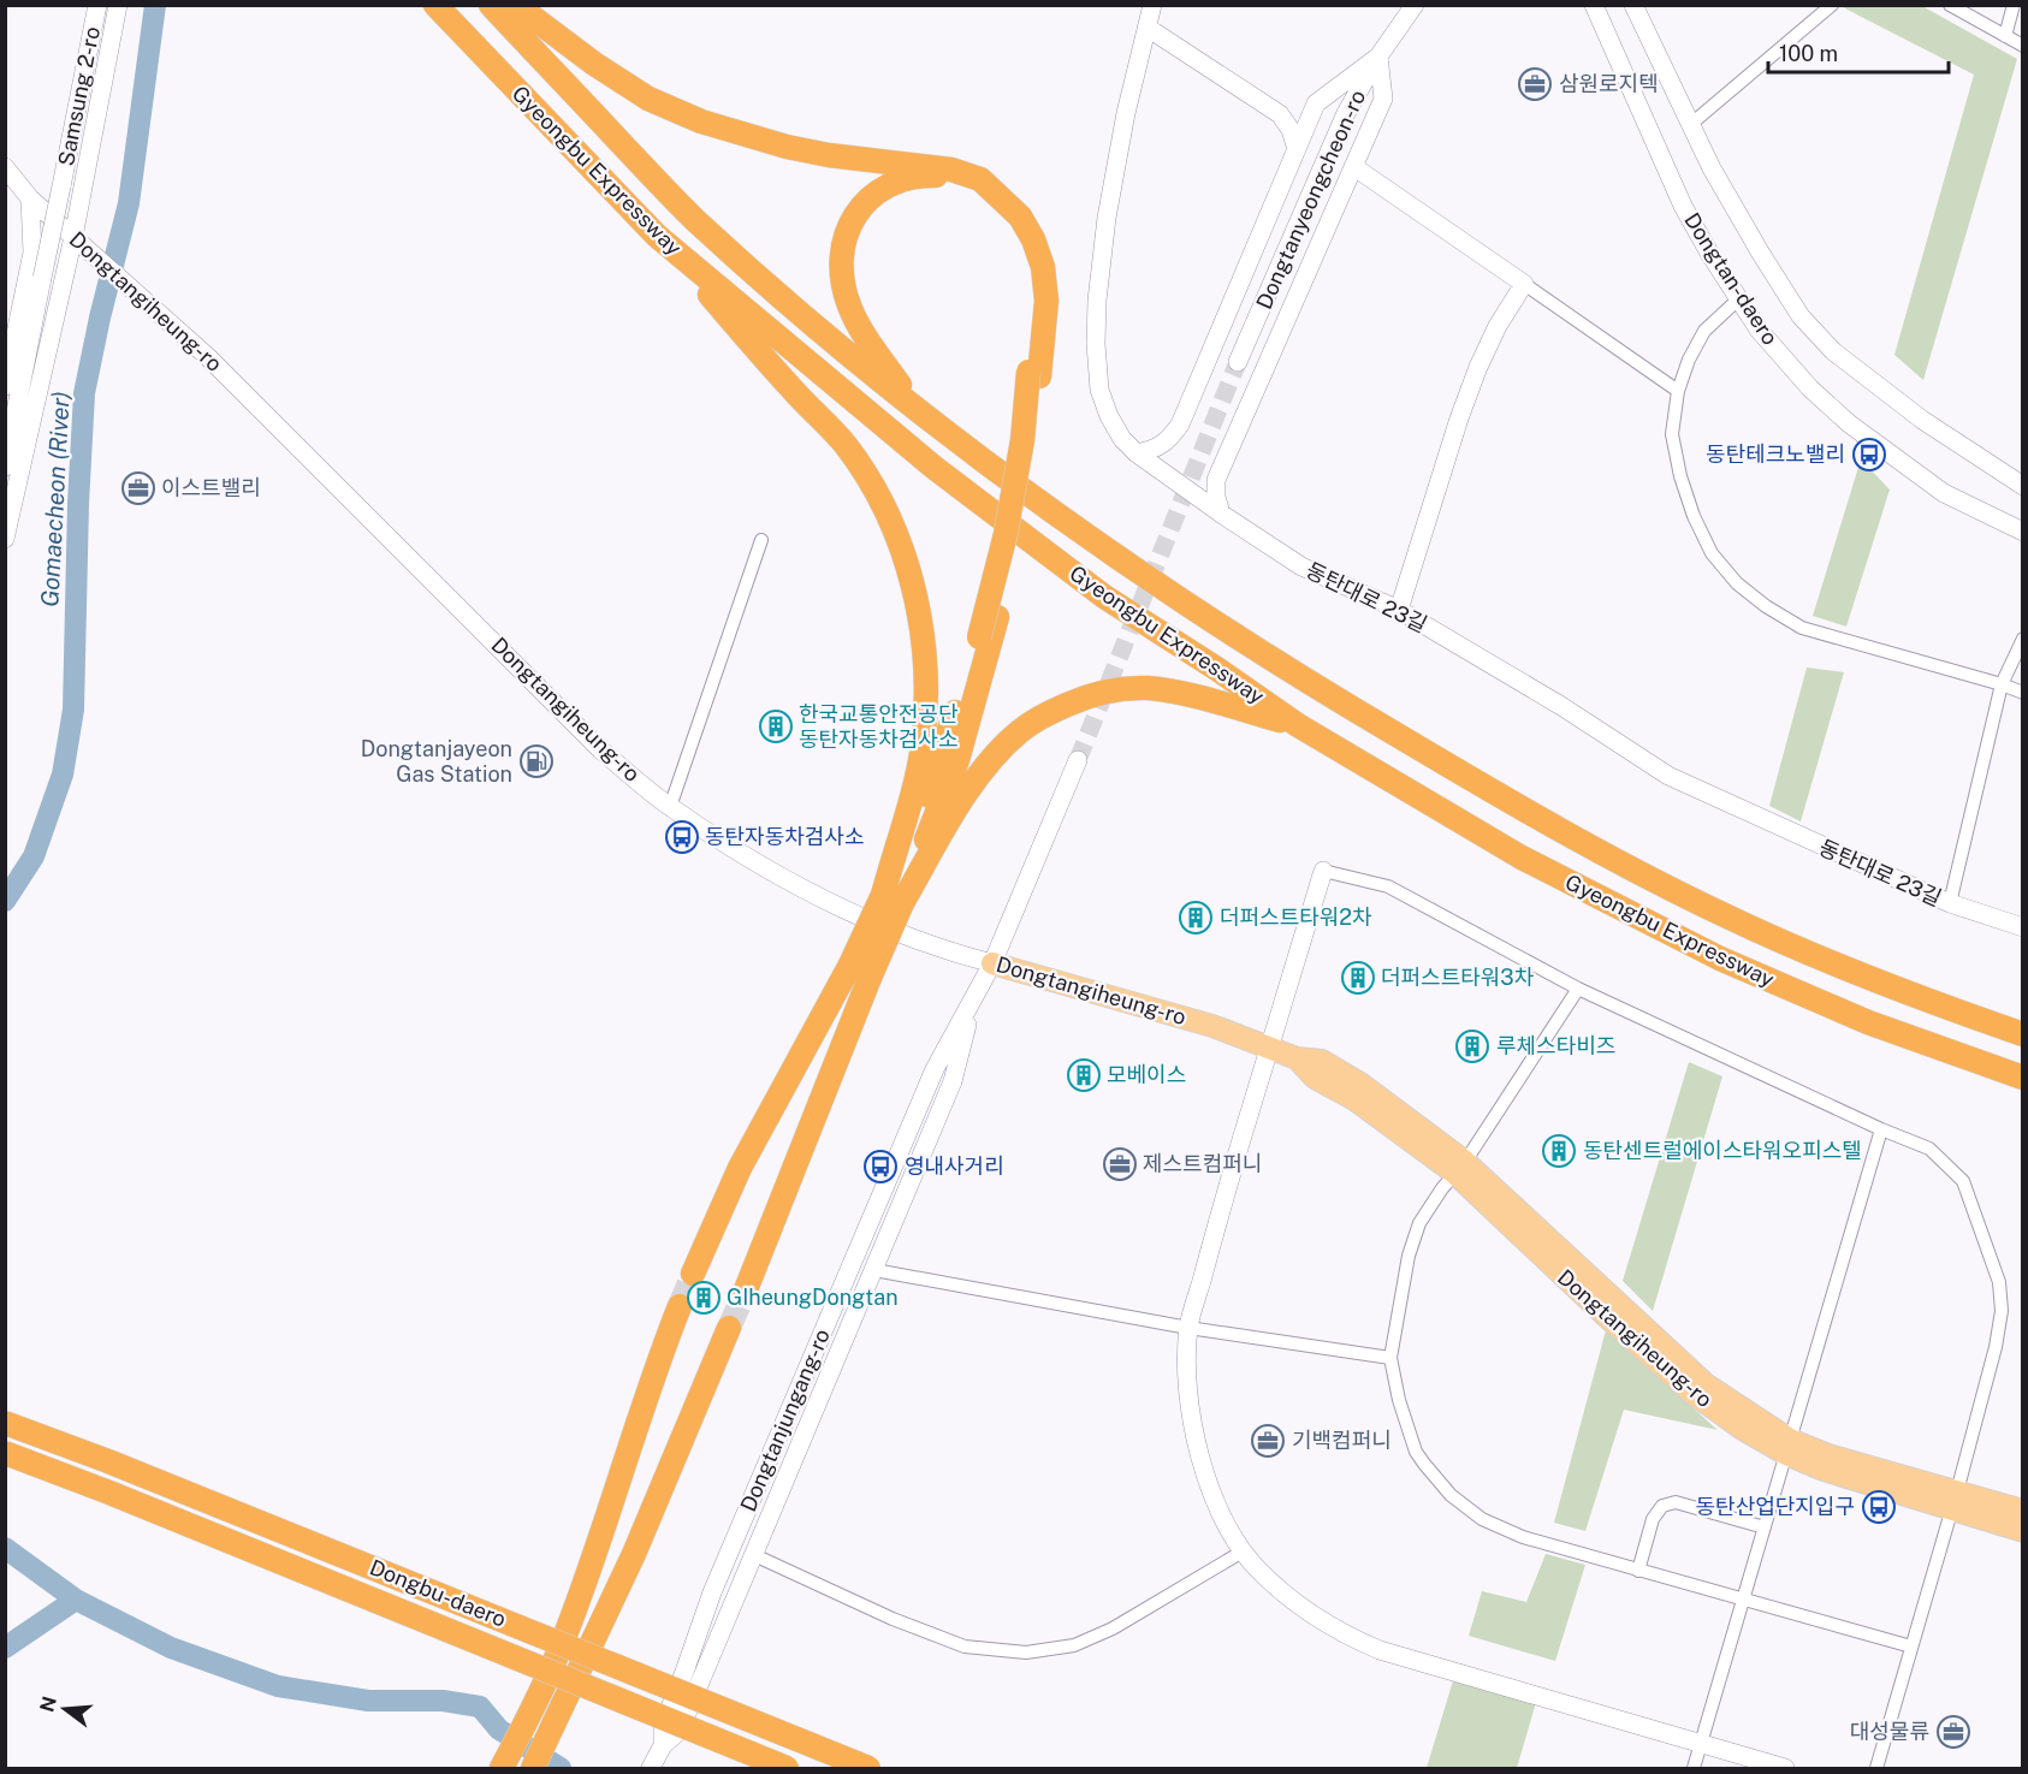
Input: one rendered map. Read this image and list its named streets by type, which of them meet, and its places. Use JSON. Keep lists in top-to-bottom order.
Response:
{
  "streets": {
    "highway": ["Gyeongbu Expressway", "Dongbu-daero"],
    "main road": ["Dongtangiheung-ro"],
    "street": [
      "Samsung 2-ro",
      "Dongtanyeongcheon-ro",
      "Dongtan-daero",
      "동탄대로 23길",
      "Dongtanjungang-ro"
    ]
  },
  "crossings": [
    ["Dongtangiheung-ro", "Dongtanjungang-ro"]
  ],
  "water": ["Gomaecheon (River)"],
  "places": {
    "office": [
      "삼원로지텍",
      "이스트밸리",
      "제스트컴퍼니",
      "기백컴퍼니",
      "대성물류"
    ],
    "bus stop": [
      "동탄테크노밸리",
      "동탄자동차검사소",
      "영내사거리",
      "동탄산업단지입구"
    ],
    "building": [
      "한국교통안전공단 동탄자동차검사소",
      "더퍼스트타워2차",
      "더퍼스트타워3차",
      "루체스타비즈",
      "모베이스",
      "동탄센트럴에이스타워오피스텔",
      "GIheungDongtan"
    ],
    "fuel station": ["Dongtanjayeon Gas Station"]
  },
  "scale_bar": "100 m",
  "north": "left"
}
